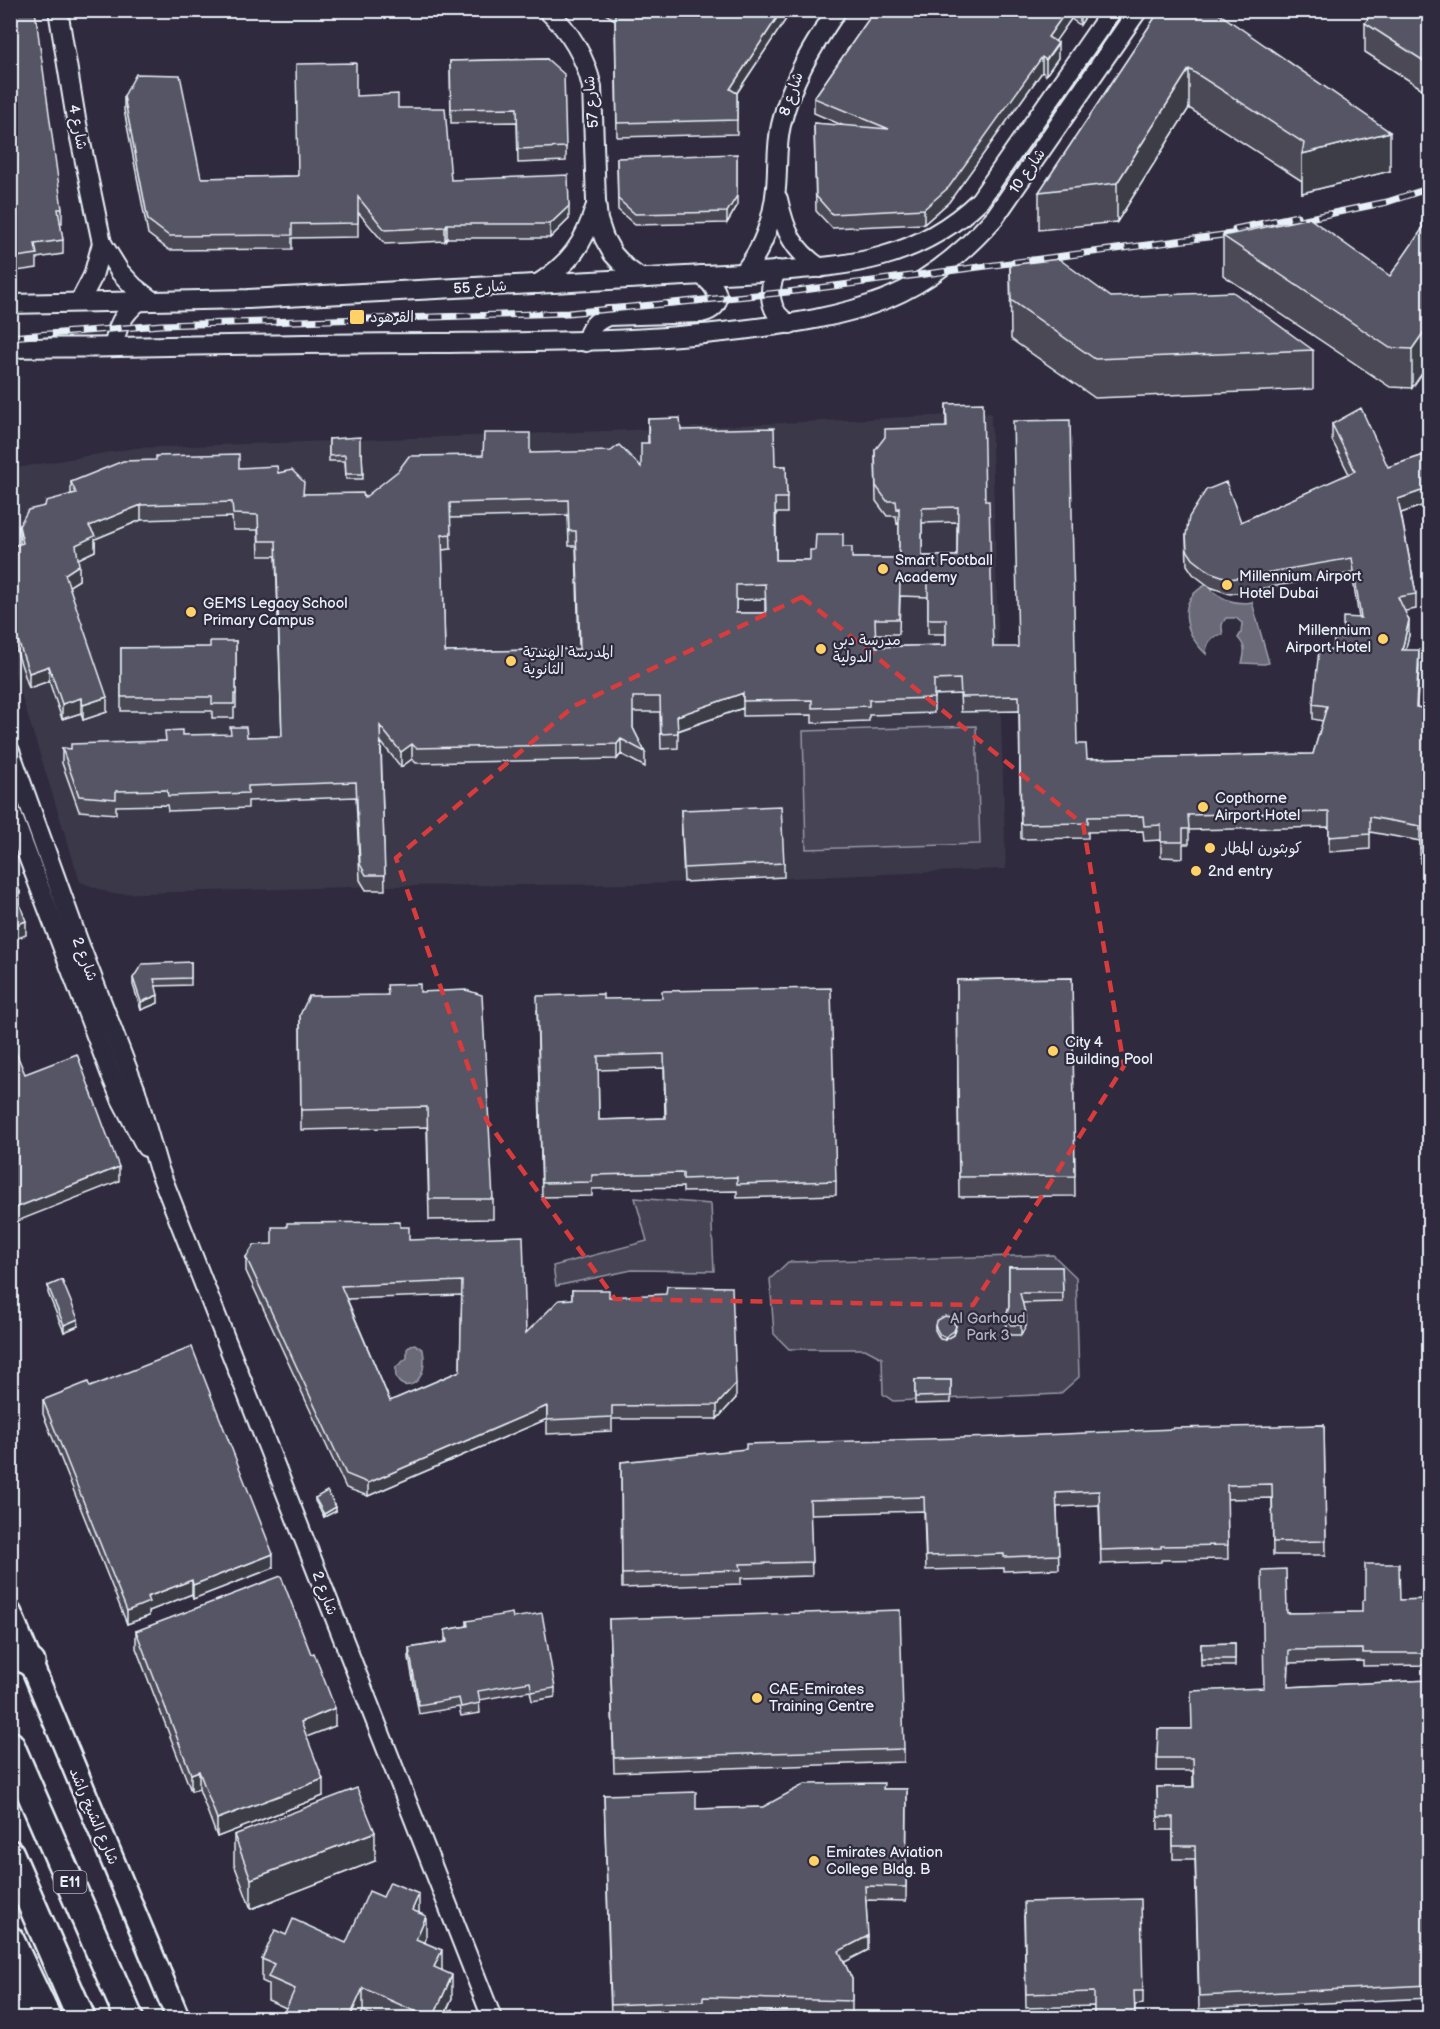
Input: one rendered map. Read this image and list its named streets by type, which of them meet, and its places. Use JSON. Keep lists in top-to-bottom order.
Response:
{
  "streets": {
    "highway": ["E11"],
    "main road": ["شارع الشيخ راشد"],
    "street": [
      "شارع 8",
      "شارع 57",
      "شارع 4",
      "شارع 10",
      "شارع 55",
      "شارع 2"
    ]
  },
  "crossings": [
    ["شارع 8", "شارع 55"],
    ["شارع 57", "شارع 55"],
    ["شارع 4", "شارع 55"],
    ["شارع 10", "شارع 55"]
  ],
  "parks": ["Al Garhoud Park 3"],
  "places": {
    "transit": ["القرهود"],
    "other": [
      "Smart Football Academy",
      "Millennium Airport Hotel Dubai",
      "GEMS Legacy School Primary Campus",
      "Millennium Airport Hotel",
      "مدرسة دبي الدولية",
      "المدرسة الهندية الثانوية",
      "Copthorne Airport Hotel",
      "كوبثورن المطار",
      "2nd entry",
      "City 4 Building Pool",
      "CAE-Emirates Training Centre",
      "Emirates Aviation College Bldg. B"
    ]
  }
}
